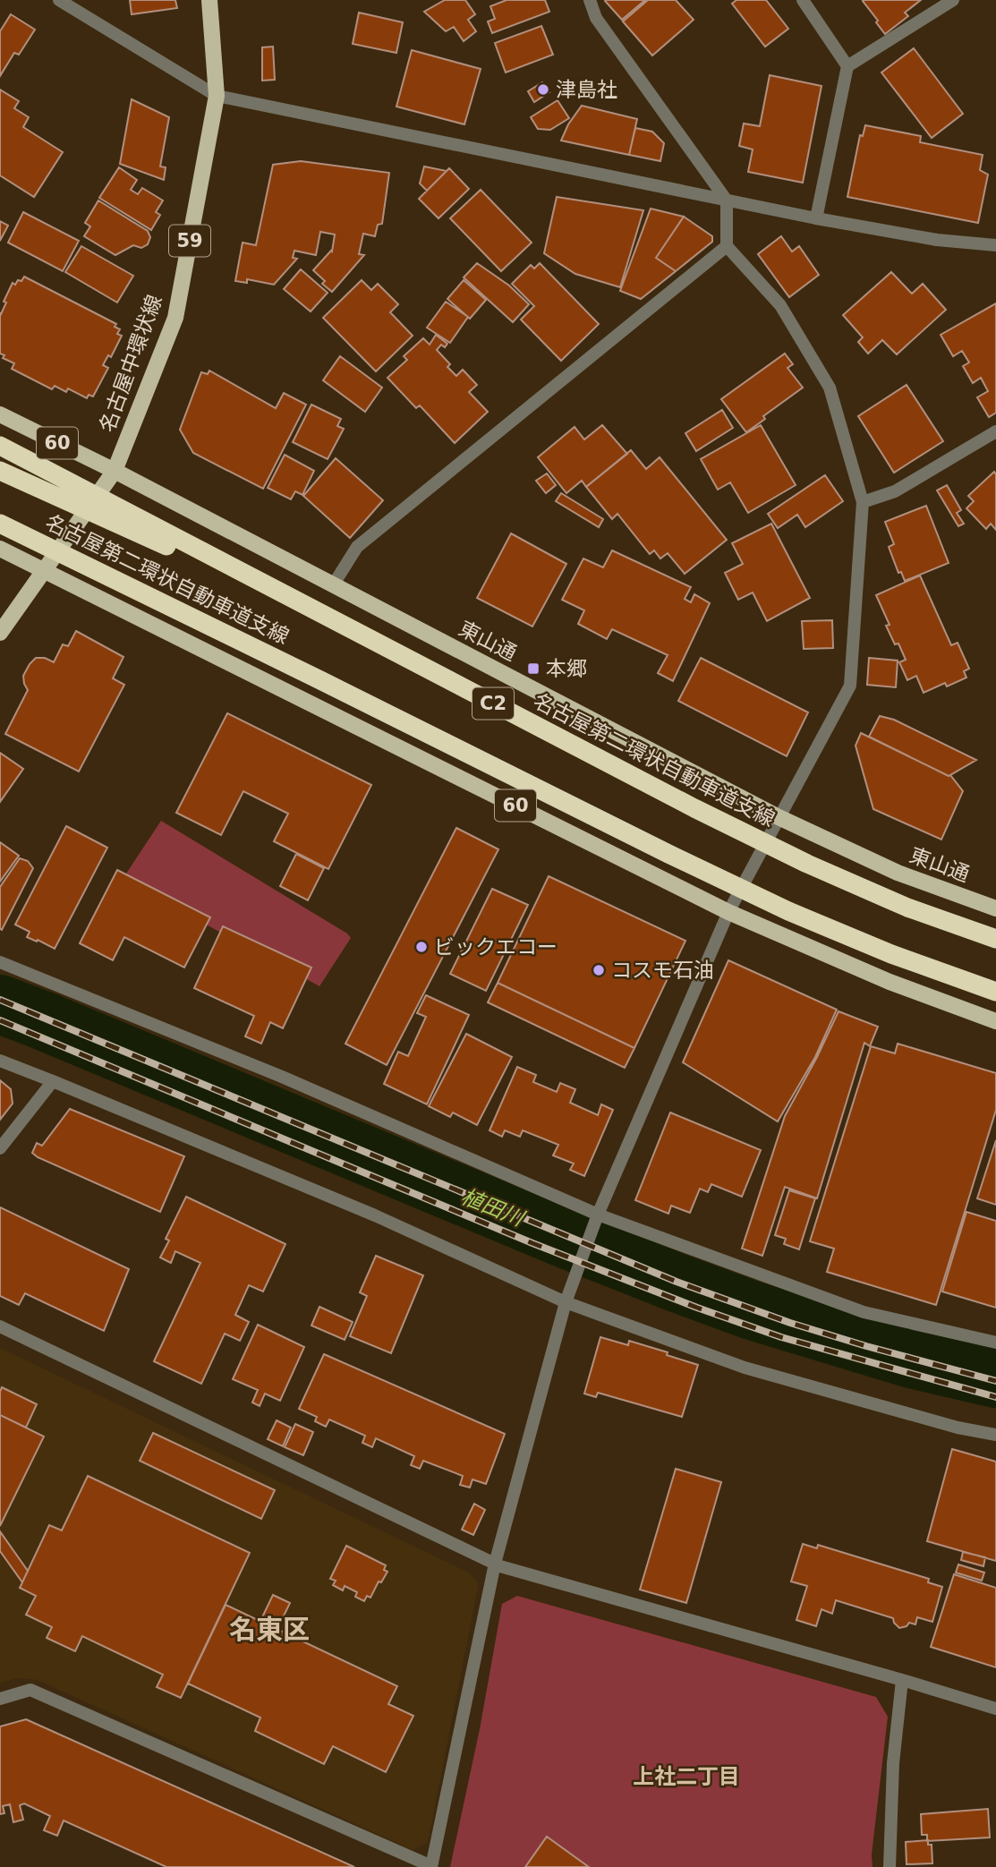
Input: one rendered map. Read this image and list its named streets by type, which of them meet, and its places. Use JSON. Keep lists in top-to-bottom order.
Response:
{
  "streets": {
    "highway": ["名古屋第二環状自動車道支線", "C2"],
    "main road": [
      "59",
      "名古屋中環状線",
      "60",
      "東山通"
    ]
  },
  "crossings": [
    ["名古屋中環状線", "60"],
    ["名古屋中環状線", "東山通"]
  ],
  "districts": ["名東区", "上社二丁目"],
  "water": ["植田川"],
  "places": {
    "other": ["津島社", "ビックエコー", "コスモ石油"],
    "transit": ["本郷"]
  }
}
